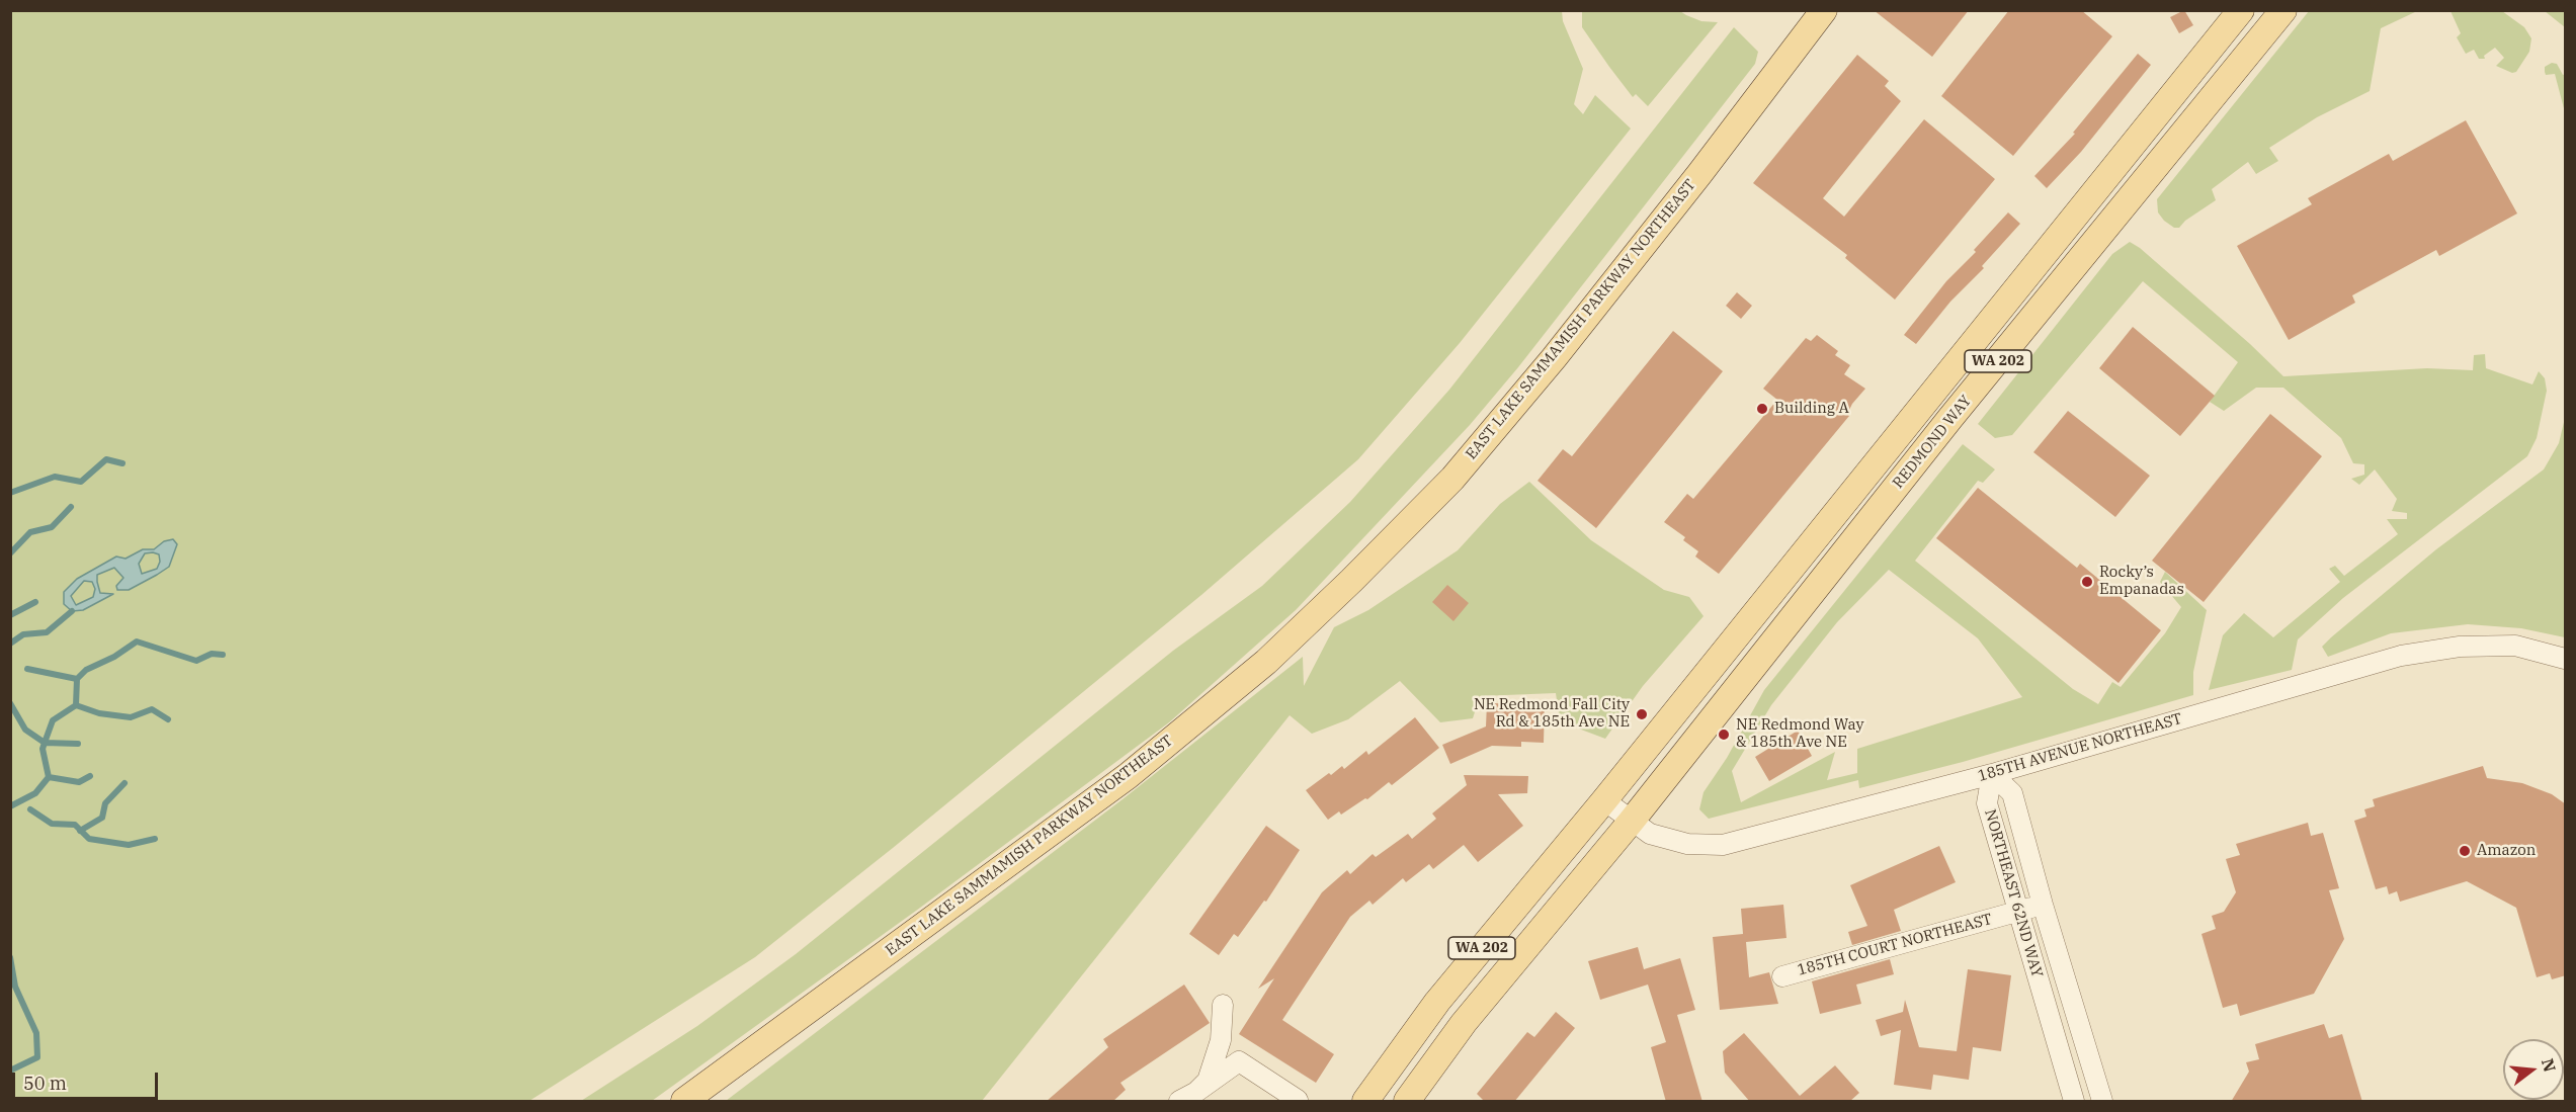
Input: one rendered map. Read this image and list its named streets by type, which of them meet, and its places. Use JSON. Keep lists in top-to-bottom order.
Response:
{
  "streets": {
    "main road": ["EAST LAKE SAMMAMISH PARKWAY NORTHEAST", "WA 202", "REDMOND WAY"],
    "street": ["185TH AVENUE NORTHEAST", "NORTHEAST 62ND WAY", "185TH COURT NORTHEAST"]
  },
  "crossings": [
    ["WA 202", "REDMOND WAY"],
    ["WA 202", "185TH AVENUE NORTHEAST"],
    ["REDMOND WAY", "185TH AVENUE NORTHEAST"],
    ["185TH AVENUE NORTHEAST", "NORTHEAST 62ND WAY"],
    ["NORTHEAST 62ND WAY", "185TH COURT NORTHEAST"]
  ],
  "places": [
    "Building A",
    "Rocky’s Empanadas",
    "NE Redmond Fall City Rd & 185th Ave NE",
    "NE Redmond Way & 185th Ave NE",
    "Amazon"
  ],
  "scale_bar": "50 m",
  "north": "right"
}
